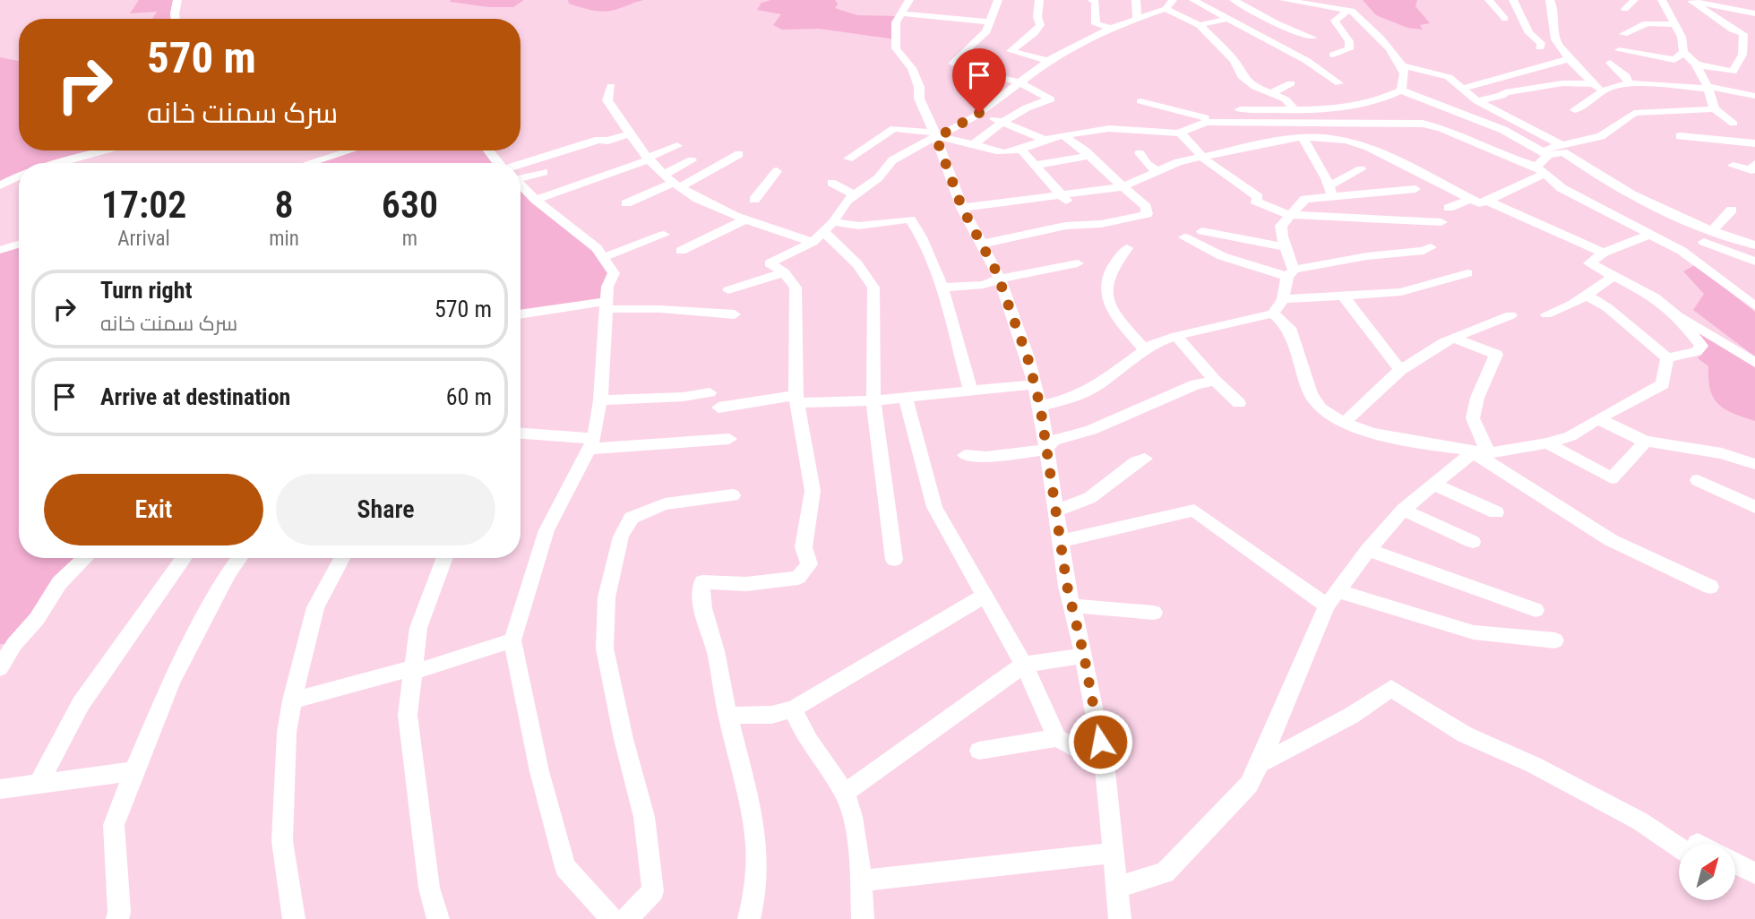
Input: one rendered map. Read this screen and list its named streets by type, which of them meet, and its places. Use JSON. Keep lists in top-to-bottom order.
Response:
{
  "north": "top right",
  "page": {
    "turn": ["570 m", "سرک سمنت خانه"],
    "eta": [
      "17:02",
      "Arrival",
      "8",
      "min",
      "630",
      "m"
    ],
    "list": [
      {
        "name": "Turn right",
        "note": "سرک سمنت خانه",
        "value": "570 m"
      },
      {
        "name": "Arrive at destination",
        "value": "60 m"
      }
    ],
    "buttons": ["Exit", "Share"]
  }
}
